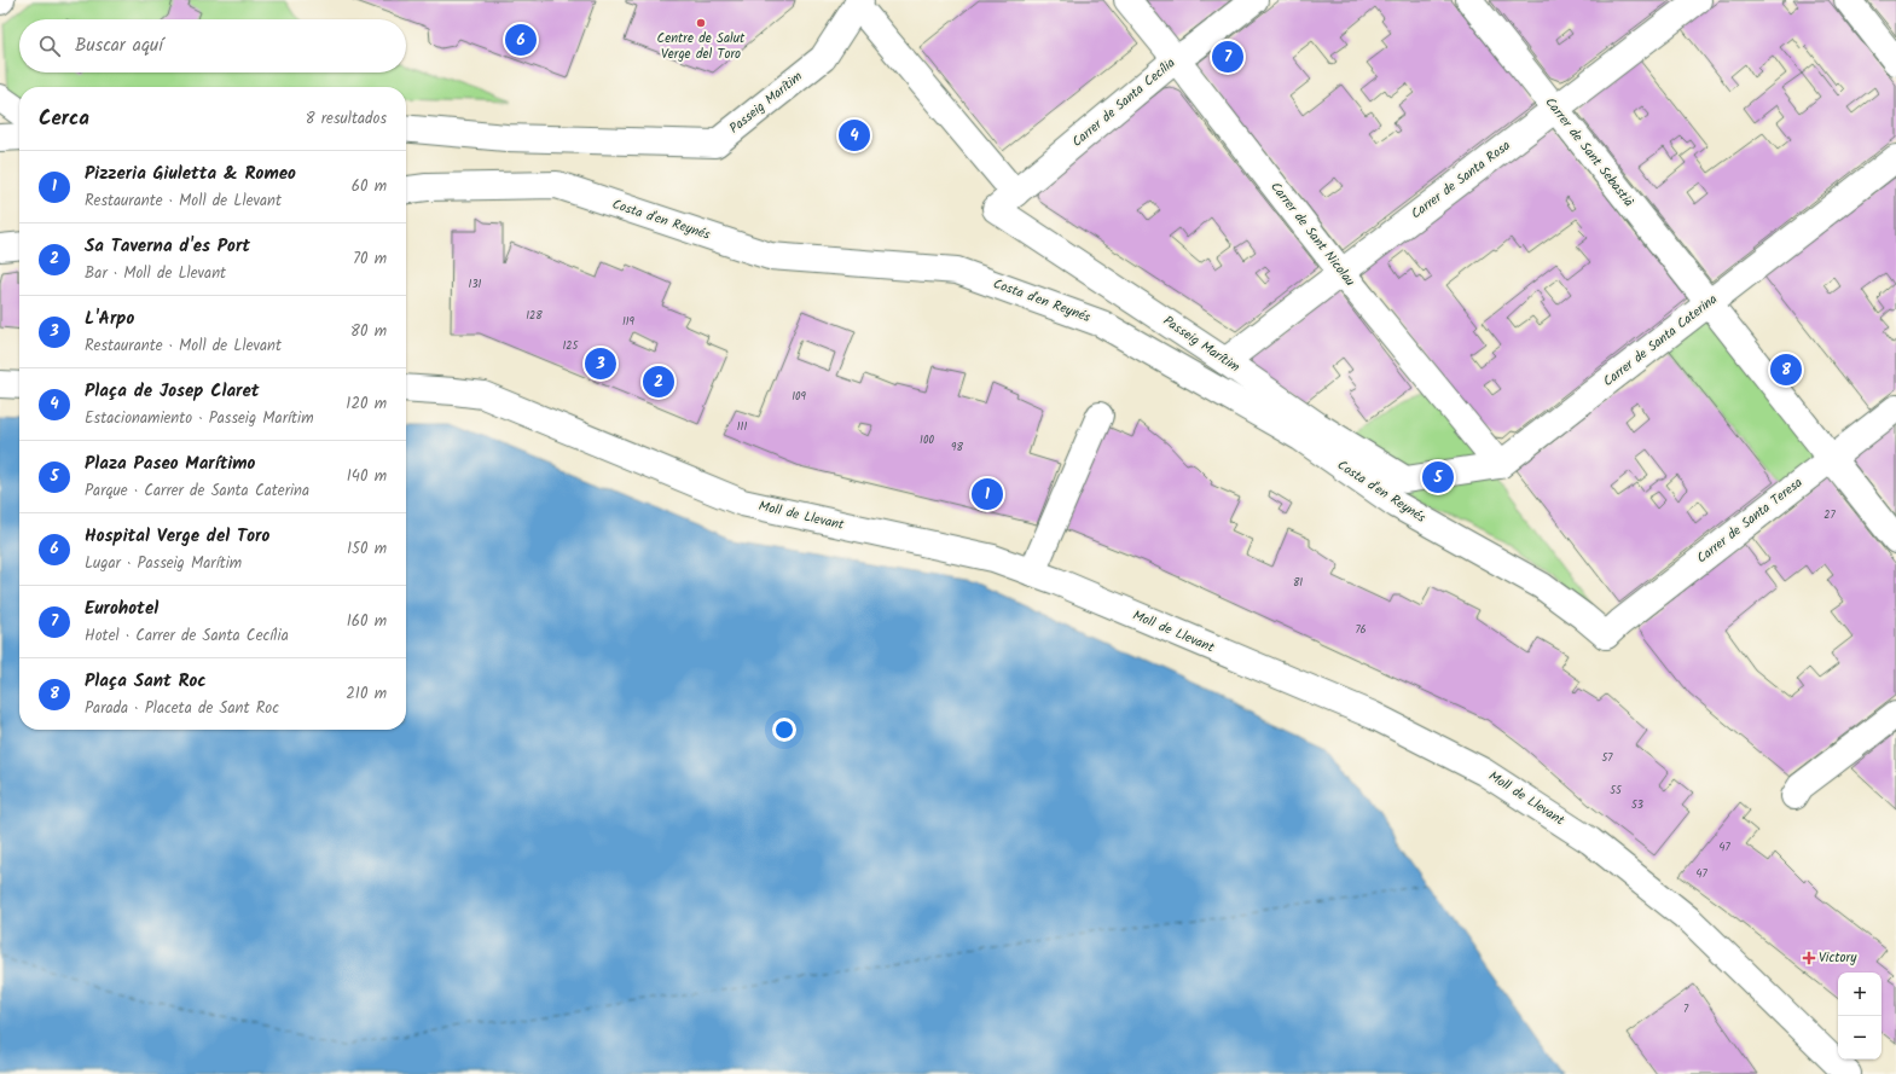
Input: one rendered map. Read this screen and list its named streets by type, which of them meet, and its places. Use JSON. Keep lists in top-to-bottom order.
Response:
{
  "streets": {
    "street": [
      "Passeig Marítim",
      "Carrer de Santa Cecília",
      "Carrer de Sant Sebastià",
      "Carrer de Santa Rosa",
      "Costa d'en Reynés",
      "Carrer de Sant Nicolau",
      "Carrer de Santa Caterina",
      "Moll de Llevant",
      "Carrer de Santa Teresa"
    ]
  },
  "crossings": [
    ["Passeig Marítim", "Carrer de Santa Cecília"],
    ["Passeig Marítim", "Carrer de Santa Rosa"],
    ["Passeig Marítim", "Carrer de Santa Caterina"],
    ["Carrer de Santa Cecília", "Carrer de Sant Nicolau"],
    ["Carrer de Sant Sebastià", "Carrer de Santa Rosa"],
    ["Carrer de Sant Sebastià", "Carrer de Santa Caterina"],
    ["Carrer de Sant Sebastià", "Carrer de Santa Teresa"],
    ["Carrer de Santa Rosa", "Carrer de Sant Nicolau"],
    ["Costa d'en Reynés", "Carrer de Santa Teresa"],
    ["Carrer de Sant Nicolau", "Carrer de Santa Caterina"]
  ],
  "places": {
    "other": ["Centre de Salut Verge del Toro"],
    "health": ["Victory"]
  },
  "house_numbers": [
    "131",
    "128",
    "119",
    "125",
    "109",
    "111",
    "100",
    "98",
    "27",
    "81",
    "76",
    "57",
    "55",
    "53",
    "47",
    "47",
    "7"
  ],
  "page": {
    "search": "Buscar aquí",
    "pins": [
      "6",
      "7",
      "4",
      "3",
      "8",
      "2",
      "5",
      "1"
    ],
    "heading": ["Cerca", "8 resultados"],
    "list": [
      {
        "mark": "1",
        "name": "Pizzeria Giuletta & Romeo",
        "note": "Restaurante · Moll de Llevant",
        "value": "60 m"
      },
      {
        "mark": "2",
        "name": "Sa Taverna d'es Port",
        "note": "Bar · Moll de Llevant",
        "value": "70 m"
      },
      {
        "mark": "3",
        "name": "L'Arpo",
        "note": "Restaurante · Moll de Llevant",
        "value": "80 m"
      },
      {
        "mark": "4",
        "name": "Plaça de Josep Claret",
        "note": "Estacionamiento · Passeig Marítim",
        "value": "120 m"
      },
      {
        "mark": "5",
        "name": "Plaza Paseo Marítimo",
        "note": "Parque · Carrer de Santa Caterina",
        "value": "140 m"
      },
      {
        "mark": "6",
        "name": "Hospital Verge del Toro",
        "note": "Lugar · Passeig Marítim",
        "value": "150 m"
      },
      {
        "mark": "7",
        "name": "Eurohotel",
        "note": "Hotel · Carrer de Santa Cecília",
        "value": "160 m"
      },
      {
        "mark": "8",
        "name": "Plaça Sant Roc",
        "note": "Parada · Placeta de Sant Roc",
        "value": "210 m"
      }
    ],
    "map_buttons": ["+", "−"]
  }
}
